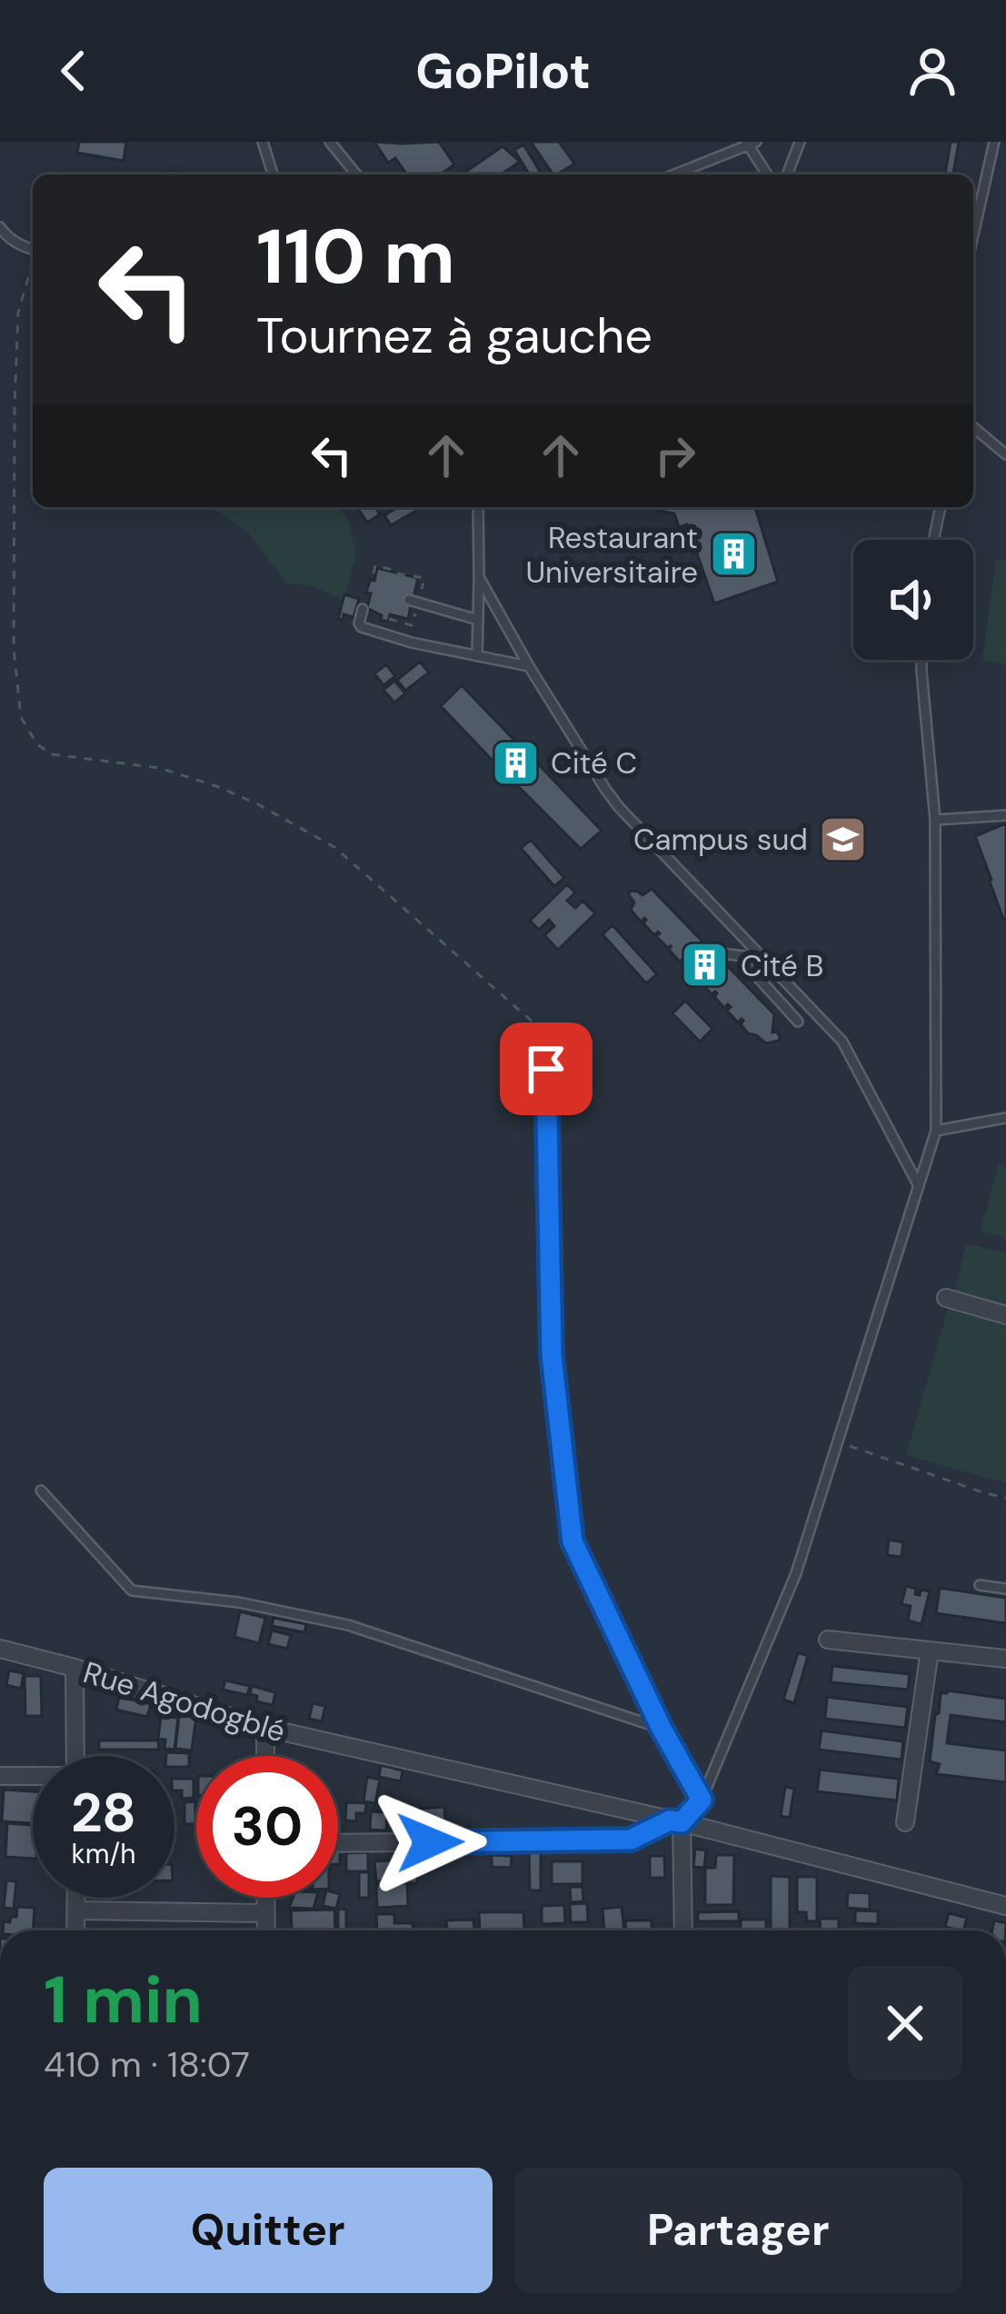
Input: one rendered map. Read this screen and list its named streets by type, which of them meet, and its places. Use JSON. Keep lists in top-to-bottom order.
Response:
{
  "streets": {
    "street": ["Rue Agodogblé"]
  },
  "places": {
    "building": ["Restaurant Universitaire", "Cité C", "Cité B"],
    "school or university": ["Campus sud"]
  },
  "page": {
    "header": "GoPilot",
    "turn": ["110 m", "Tournez à gauche"],
    "speed": "28 km/h",
    "limit": "30",
    "heading": ["1 min", "410 m · 18:07"],
    "buttons": ["Quitter", "Partager"]
  }
}
